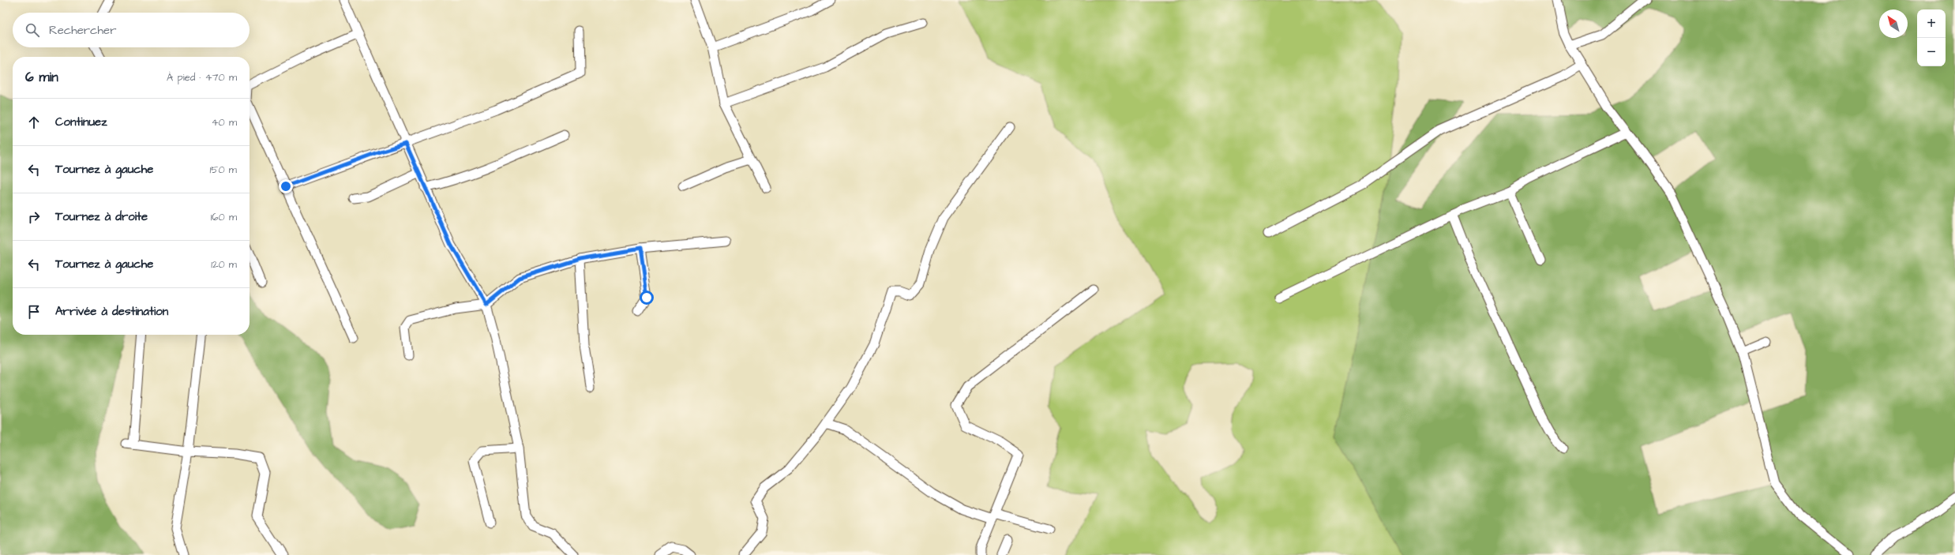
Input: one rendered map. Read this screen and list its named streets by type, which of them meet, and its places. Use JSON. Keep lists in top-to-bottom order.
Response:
{
  "north": "top left",
  "page": {
    "map_buttons": ["+", "−"],
    "search": "Rechercher",
    "heading": ["6 min", "À pied · 470 m"],
    "list": [
      ["Continuez", "40 m"],
      ["Tournez à gauche", "150 m"],
      ["Tournez à droite", "160 m"],
      ["Tournez à gauche", "120 m"],
      "Arrivée à destination"
    ]
  }
}
